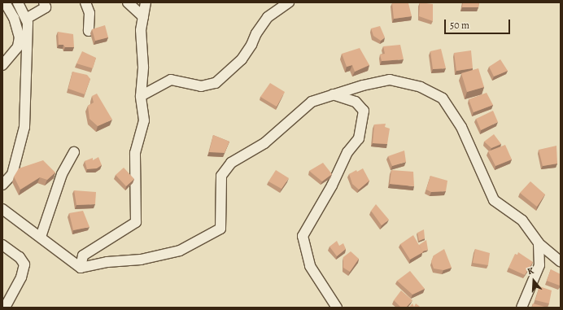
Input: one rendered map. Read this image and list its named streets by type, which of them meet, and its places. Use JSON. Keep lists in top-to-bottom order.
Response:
{
  "scale_bar": "50 m",
  "north": "top"
}
